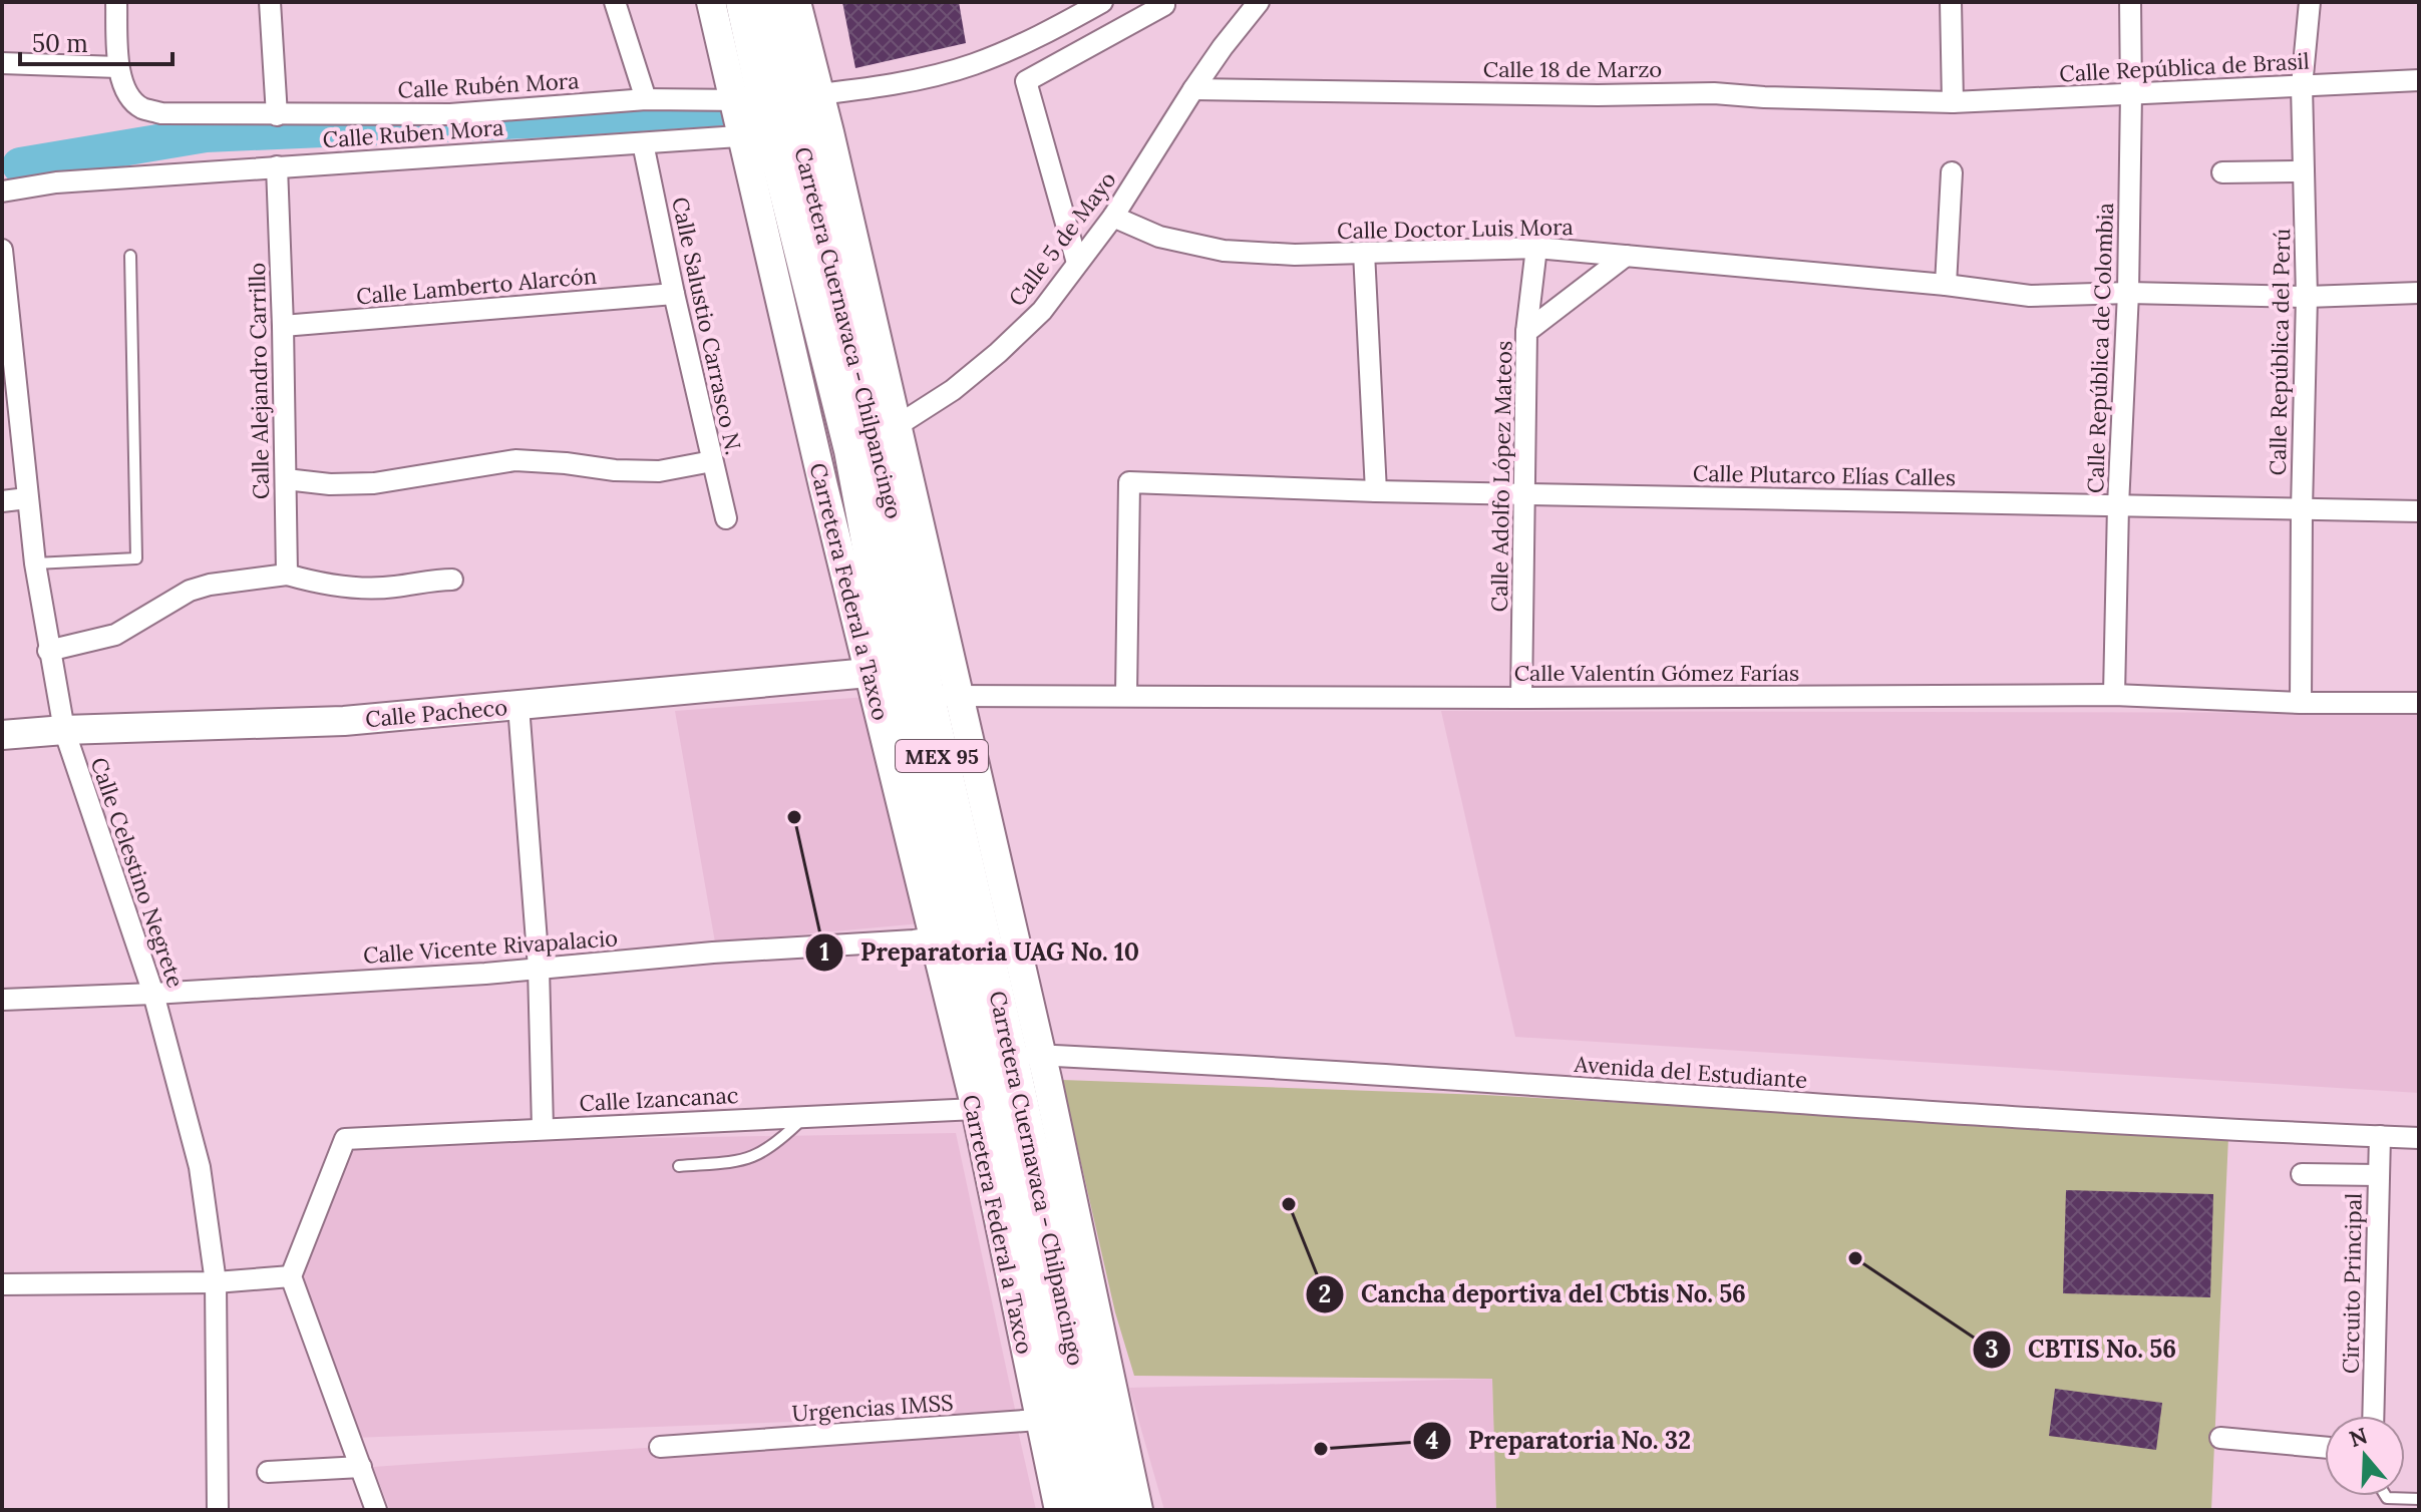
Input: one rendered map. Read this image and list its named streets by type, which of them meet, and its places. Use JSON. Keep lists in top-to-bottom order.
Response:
{
  "streets": {
    "main road": ["Carretera Cuernavaca - Chilpancingo", "MEX 95"],
    "street": [
      "Calle República de Brasil",
      "Calle 18 de Marzo",
      "Calle Rubén Mora",
      "Calle Ruben Mora",
      "Calle Doctor Luis Mora",
      "Calle 5 de Mayo",
      "Calle Lamberto Alarcón",
      "Calle Salustio Carrasco N.",
      "Calle República de Colombia",
      "Calle República del Perú",
      "Calle Alejandro Carrillo",
      "Calle Plutarco Elías Calles",
      "Calle Adolfo López Mateos",
      "Carretera Federal a Taxco",
      "Calle Valentín Gómez Farías",
      "Calle Pacheco",
      "Calle Celestino Negrete",
      "Calle Vicente Rivapalacio",
      "Avenida del Estudiante",
      "Calle Izancanac",
      "Circuito Principal",
      "Urgencias IMSS"
    ]
  },
  "crossings": [
    ["Calle República de Brasil", "Calle 18 de Marzo"],
    ["Calle República de Brasil", "Calle República de Colombia"],
    ["Calle República de Brasil", "Calle República del Perú"],
    ["Calle 18 de Marzo", "Calle 5 de Mayo"],
    ["Calle Rubén Mora", "Carretera Cuernavaca - Chilpancingo"],
    ["Calle Rubén Mora", "Carretera Federal a Taxco"],
    ["Calle Ruben Mora", "Calle Salustio Carrasco N."],
    ["Calle Ruben Mora", "Carretera Cuernavaca - Chilpancingo"],
    ["Calle Ruben Mora", "Calle Alejandro Carrillo"],
    ["Calle Ruben Mora", "Carretera Federal a Taxco"],
    ["Calle Doctor Luis Mora", "Calle 5 de Mayo"],
    ["Calle Doctor Luis Mora", "Calle República de Colombia"],
    ["Calle Doctor Luis Mora", "Calle República del Perú"],
    ["Calle Doctor Luis Mora", "Calle Adolfo López Mateos"],
    ["Calle 5 de Mayo", "Carretera Cuernavaca - Chilpancingo"],
    ["Calle Lamberto Alarcón", "Calle Salustio Carrasco N."],
    ["Calle Lamberto Alarcón", "Calle Alejandro Carrillo"],
    ["Carretera Cuernavaca - Chilpancingo", "Carretera Federal a Taxco"],
    ["Carretera Cuernavaca - Chilpancingo", "Calle Valentín Gómez Farías"],
    ["Carretera Cuernavaca - Chilpancingo", "Calle Vicente Rivapalacio"],
    ["Carretera Cuernavaca - Chilpancingo", "Avenida del Estudiante"],
    ["Carretera Cuernavaca - Chilpancingo", "Urgencias IMSS"],
    ["Calle República de Colombia", "Calle Plutarco Elías Calles"],
    ["Calle República de Colombia", "Calle Valentín Gómez Farías"],
    ["Calle República del Perú", "Calle Plutarco Elías Calles"],
    ["Calle República del Perú", "Calle Valentín Gómez Farías"],
    ["Calle Plutarco Elías Calles", "Calle Adolfo López Mateos"],
    ["Calle Plutarco Elías Calles", "Calle Valentín Gómez Farías"],
    ["Calle Adolfo López Mateos", "Calle Valentín Gómez Farías"],
    ["Carretera Federal a Taxco", "Calle Pacheco"],
    ["Carretera Federal a Taxco", "Avenida del Estudiante"],
    ["Carretera Federal a Taxco", "Calle Izancanac"],
    ["Calle Pacheco", "Calle Celestino Negrete"],
    ["Calle Celestino Negrete", "Calle Vicente Rivapalacio"],
    ["Avenida del Estudiante", "Circuito Principal"]
  ],
  "places": [
    "Preparatoria UAG No. 10",
    "Cancha deportiva del Cbtis No. 56",
    "CBTIS No. 56",
    "Preparatoria No. 32"
  ],
  "scale_bar": "50 m",
  "north": "top"
}
